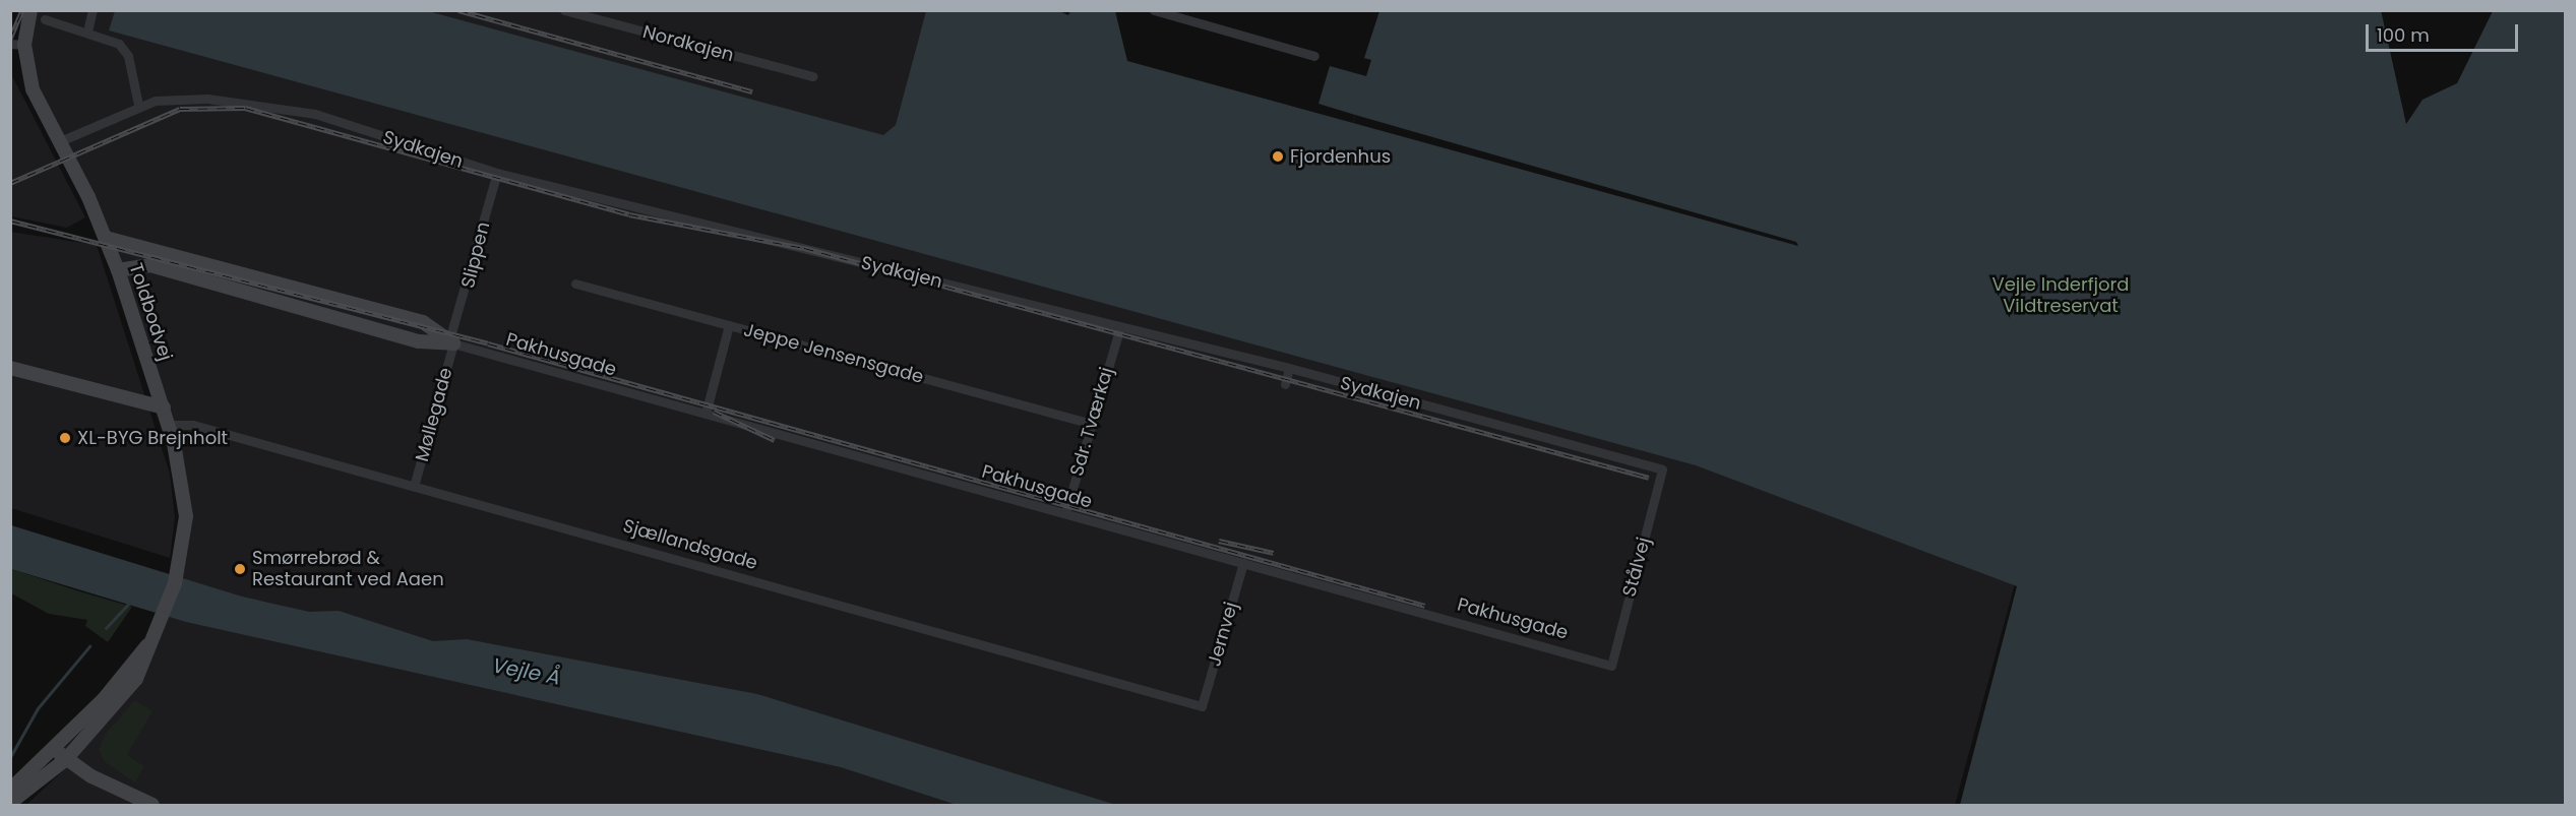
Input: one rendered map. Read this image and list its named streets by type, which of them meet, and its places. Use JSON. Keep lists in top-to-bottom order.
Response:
{
  "streets": {
    "main road": ["Toldbodvej", "Pakhusgade"],
    "street": [
      "Nordkajen",
      "Sydkajen",
      "Slippen",
      "Jeppe Jensensgade",
      "Møllegade",
      "Sdr. Tværkaj",
      "Sjællandsgade",
      "Stålvej",
      "Jernvej"
    ]
  },
  "crossings": [
    ["Sydkajen", "Slippen"],
    ["Sydkajen", "Toldbodvej"],
    ["Sydkajen", "Sdr. Tværkaj"],
    ["Sydkajen", "Stålvej"],
    ["Slippen", "Pakhusgade"],
    ["Slippen", "Møllegade"],
    ["Toldbodvej", "Pakhusgade"],
    ["Toldbodvej", "Sjællandsgade"],
    ["Jeppe Jensensgade", "Sdr. Tværkaj"],
    ["Pakhusgade", "Møllegade"],
    ["Pakhusgade", "Sdr. Tværkaj"],
    ["Pakhusgade", "Stålvej"],
    ["Pakhusgade", "Jernvej"],
    ["Møllegade", "Sjællandsgade"],
    ["Sjællandsgade", "Jernvej"]
  ],
  "water": ["Vejle Å"],
  "parks": ["Vejle Inderfjord Vildtreservat"],
  "places": ["Fjordenhus", "XL-BYG Brejnholt", "Smørrebrød & Restaurant ved Aaen"],
  "scale_bar": "100 m"
}
